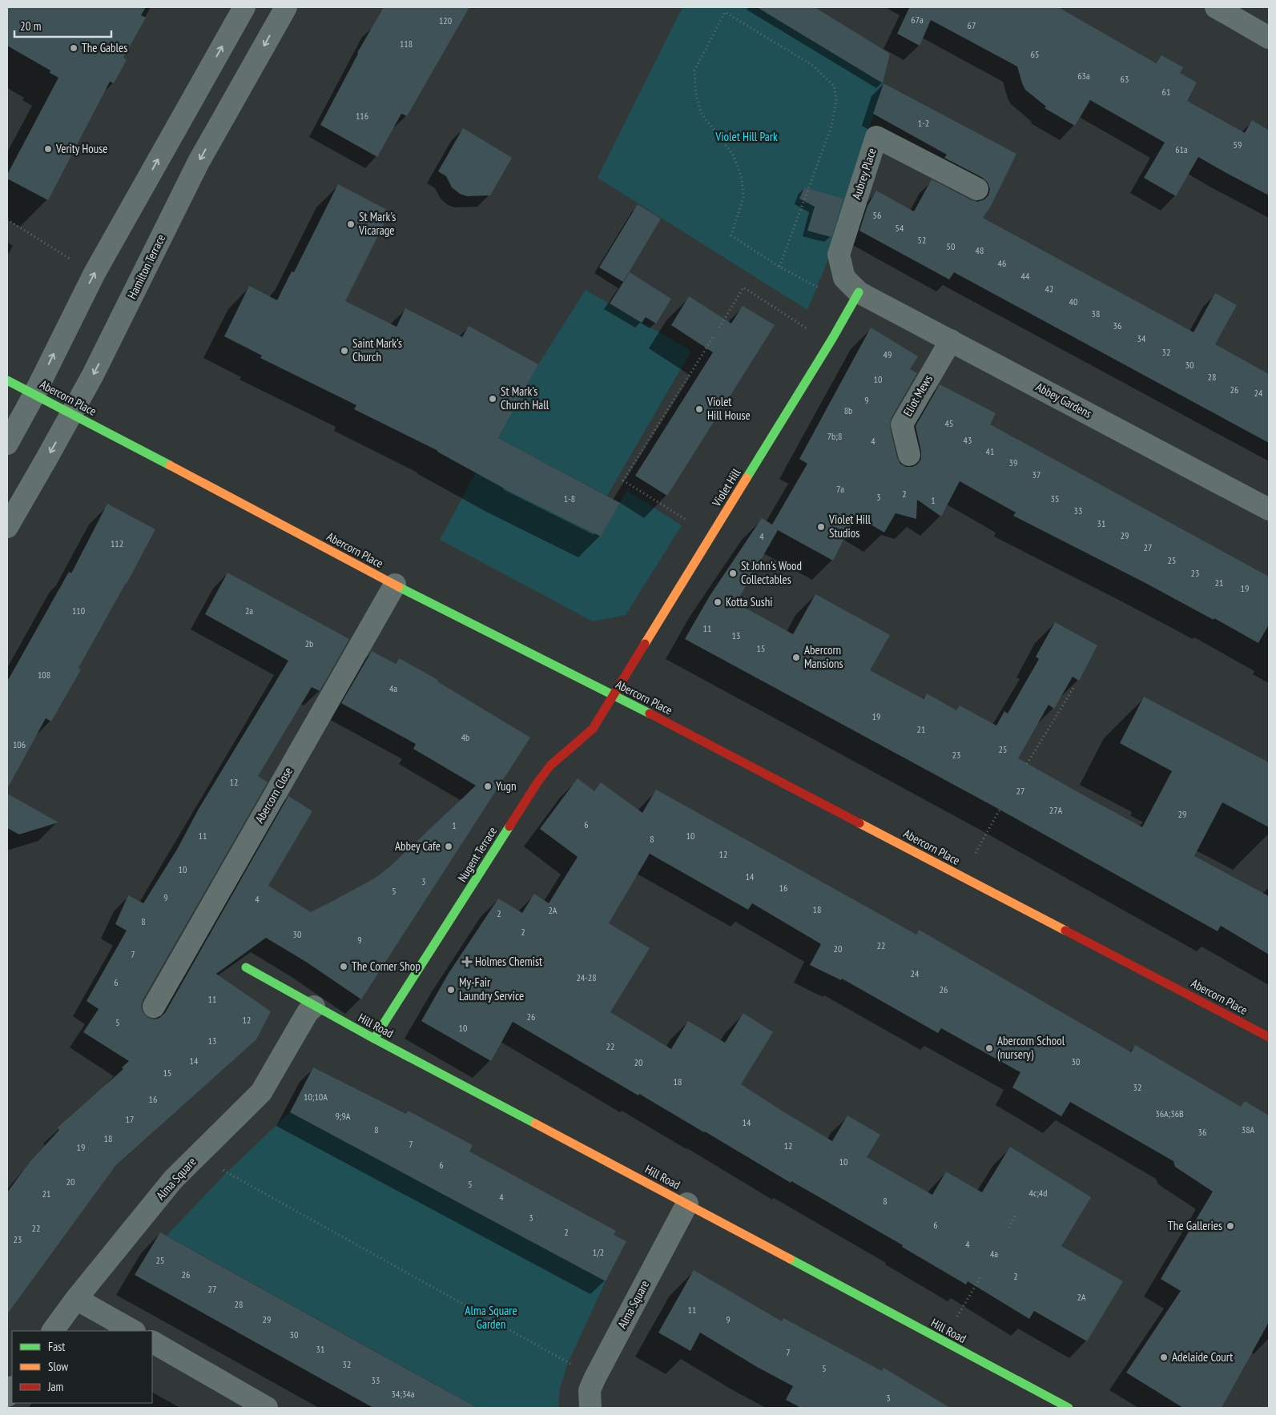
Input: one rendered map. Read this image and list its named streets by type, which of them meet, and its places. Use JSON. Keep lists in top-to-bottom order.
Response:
{
  "streets": {
    "street": [
      "Aubrey Place",
      "Hamilton Terrace",
      "Eliot Mews",
      "Abercorn Place",
      "Abbey Gardens",
      "Violet Hill",
      "Abercorn Close",
      "Nugent Terrace",
      "Hill Road",
      "Alma Square"
    ]
  },
  "crossings": [
    ["Aubrey Place", "Abbey Gardens"],
    ["Aubrey Place", "Violet Hill"],
    ["Hamilton Terrace", "Abercorn Place"],
    ["Eliot Mews", "Abbey Gardens"],
    ["Abercorn Place", "Violet Hill"],
    ["Abercorn Place", "Abercorn Close"],
    ["Abercorn Place", "Nugent Terrace"],
    ["Abbey Gardens", "Violet Hill"],
    ["Violet Hill", "Nugent Terrace"],
    ["Nugent Terrace", "Hill Road"],
    ["Hill Road", "Alma Square"]
  ],
  "parks": ["Violet Hill Park", "Alma Square Garden"],
  "places": {
    "other": [
      "The Gables",
      "Verity House",
      "St Mark's Vicarage",
      "Saint Mark's Church",
      "St Mark's Church Hall",
      "Violet Hill House",
      "Violet Hill Studios",
      "St John's Wood Collectables",
      "Kotta Sushi",
      "Abercorn Mansions",
      "Yugn",
      "Abbey Cafe",
      "The Corner Shop",
      "My-Fair Laundry Service",
      "Abercorn School (nursery)",
      "The Galleries",
      "Adelaide Court"
    ],
    "health": ["Holmes Chemist"]
  },
  "house_numbers": [
    "67a",
    "120",
    "67",
    "118",
    "65",
    "63a",
    "63",
    "61",
    "116",
    "1-2",
    "59",
    "61a",
    "56",
    "54",
    "52",
    "50",
    "48",
    "46",
    "44",
    "42",
    "40",
    "38",
    "36",
    "34",
    "32",
    "49",
    "30",
    "28",
    "10",
    "26",
    "24",
    "9",
    "8b",
    "45",
    "7b;8",
    "43",
    "4",
    "41",
    "39",
    "37",
    "7a",
    "2",
    "3",
    "1-8",
    "35",
    "1",
    "33",
    "31",
    "29",
    "4",
    "112",
    "27",
    "25",
    "23",
    "21",
    "19",
    "110",
    "2a",
    "11",
    "13",
    "2b",
    "15",
    "108",
    "4a",
    "19",
    "21",
    "4b",
    "106",
    "25",
    "23",
    "12",
    "27",
    "27A",
    "29",
    "6",
    "1",
    "11",
    "10",
    "8",
    "12",
    "10",
    "14",
    "3",
    "16",
    "5",
    "9",
    "4",
    "18",
    "2A",
    "2",
    "8",
    "2",
    "30",
    "9",
    "22",
    "20",
    "7",
    "24",
    "24-28",
    "6",
    "26",
    "11",
    "26",
    "12",
    "5",
    "10",
    "13",
    "22",
    "14",
    "30",
    "20",
    "15",
    "18",
    "32",
    "10;10A",
    "16",
    "36A;36B",
    "9;9A",
    "17",
    "14",
    "8",
    "38A",
    "36",
    "18",
    "7",
    "12",
    "19",
    "10",
    "6",
    "20",
    "5",
    "4c;4d",
    "21",
    "4",
    "8",
    "3",
    "6",
    "22",
    "2",
    "23",
    "4",
    "1/2",
    "4a",
    "25",
    "26",
    "2",
    "27",
    "2A",
    "28",
    "11",
    "29",
    "9",
    "30",
    "31",
    "7",
    "32",
    "5",
    "33",
    "34;34a",
    "3"
  ],
  "legend": ["Fast", "Slow", "Jam"],
  "scale_bar": "20 m"
}
